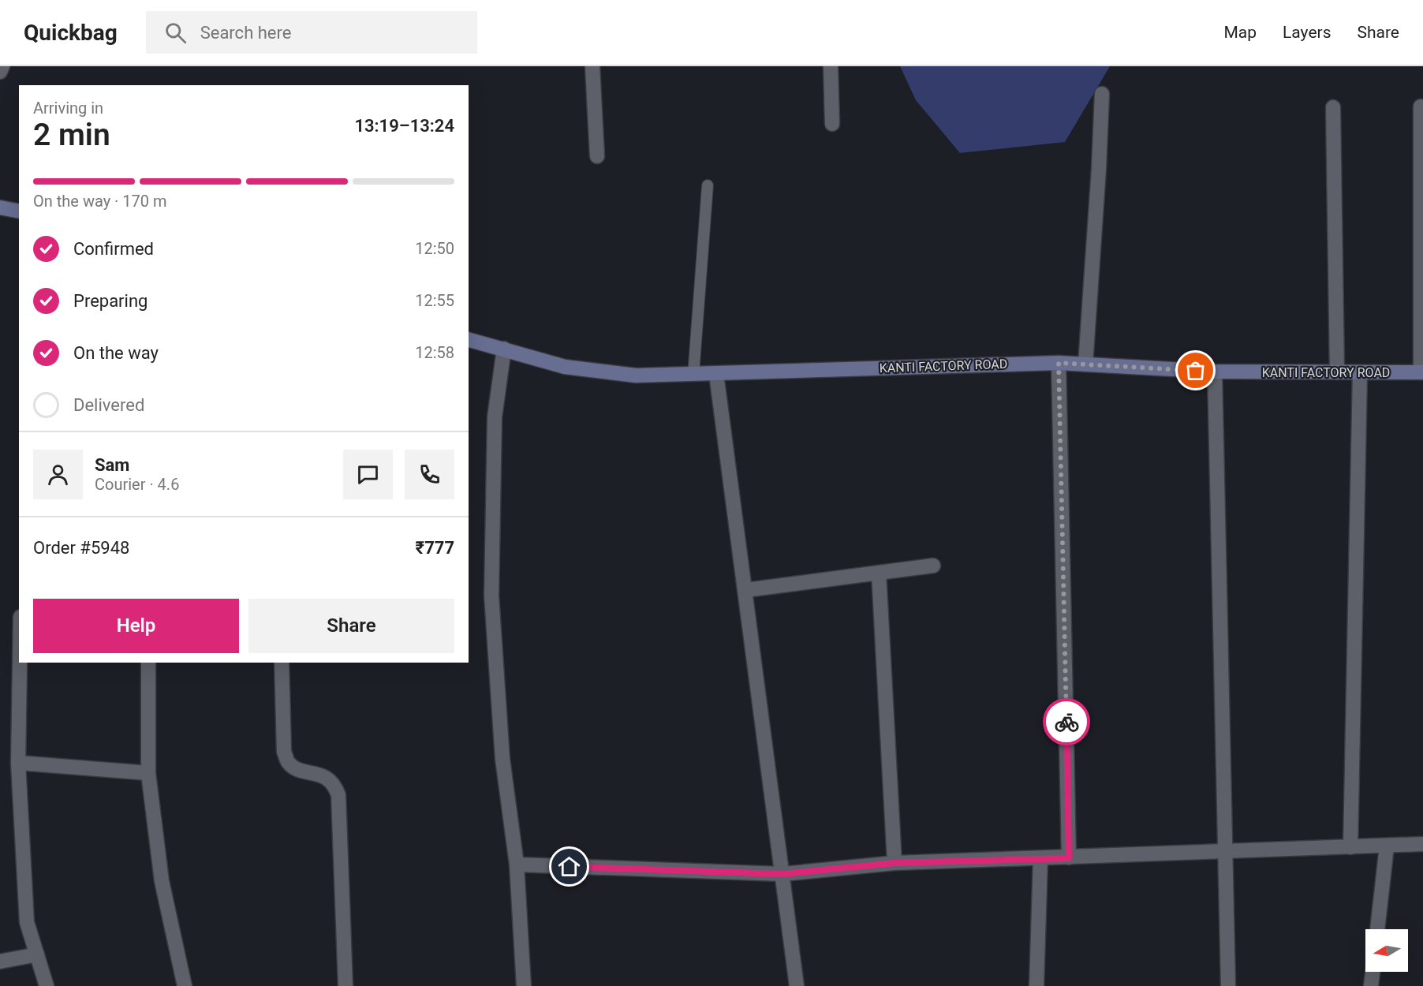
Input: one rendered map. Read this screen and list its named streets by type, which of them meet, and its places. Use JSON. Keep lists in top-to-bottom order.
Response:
{
  "streets": {
    "street": ["KANTI FACTORY ROAD"]
  },
  "north": "left",
  "page": {
    "header": "Quickbag",
    "search": "Search here",
    "nav": ["Map", "Layers", "Share"],
    "heading": ["2 min", "Arriving in", "13:19–13:24"],
    "panel": [
      "Sam",
      "Courier · 4.6",
      "Order #5948",
      "₹777"
    ],
    "bar": "On the way · 170 m",
    "list": [
      ["Confirmed", "12:50"],
      ["Preparing", "12:55"],
      ["On the way", "12:58"],
      "Delivered"
    ],
    "buttons": ["Help", "Share"]
  }
}
